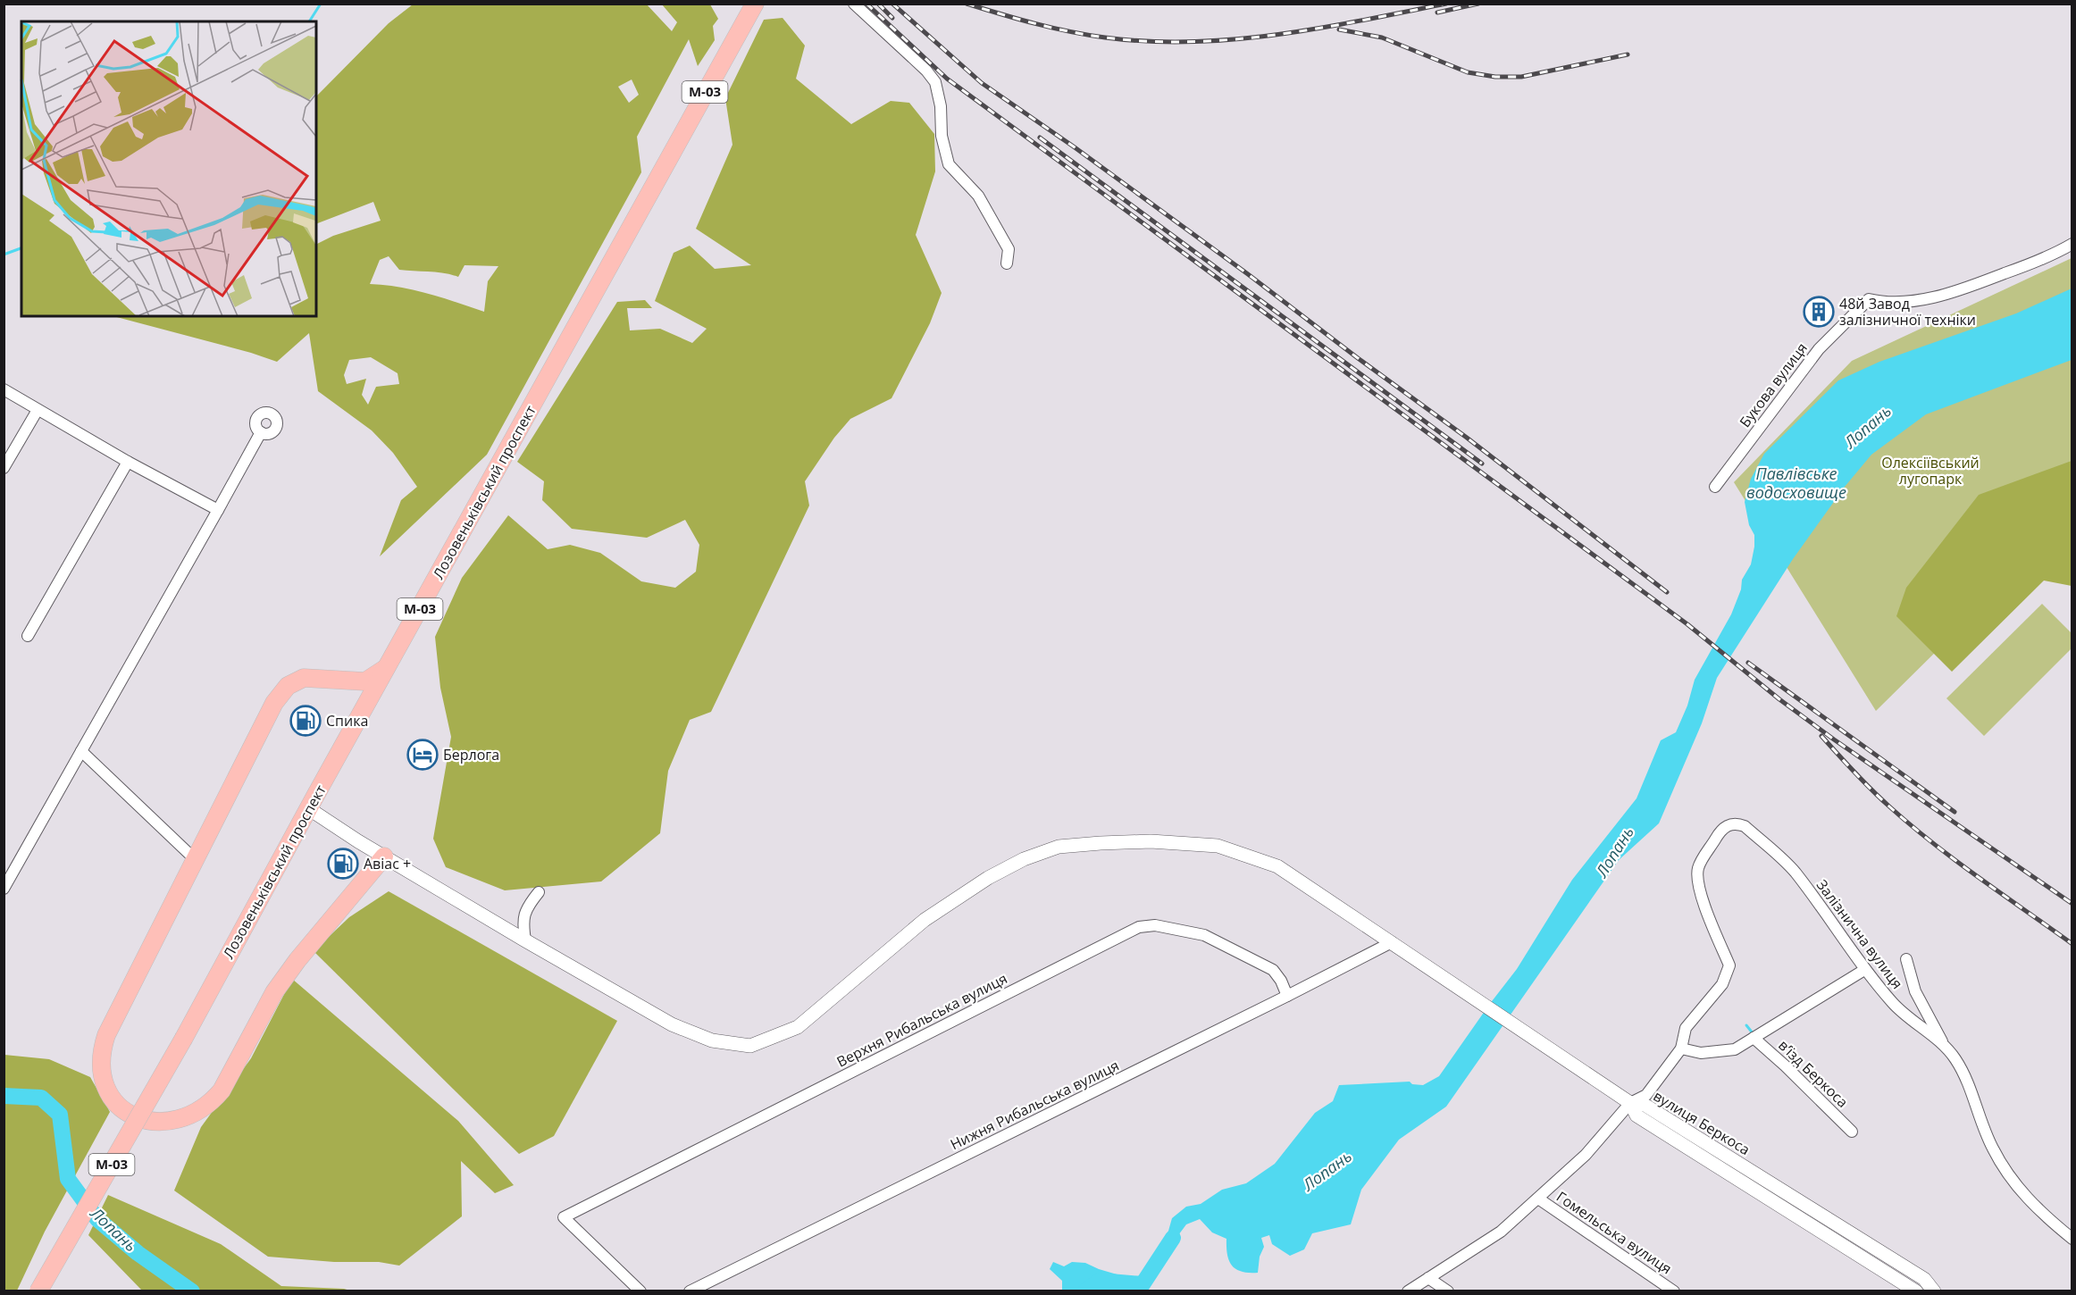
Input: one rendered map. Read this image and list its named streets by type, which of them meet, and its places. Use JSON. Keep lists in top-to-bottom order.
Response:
{
  "streets": {
    "highway": ["М-03", "Лозовеньківський проспект"],
    "street": [
      "Букова вулиця",
      "Залізнична вулиця",
      "Верхня Рибальська вулиця",
      "в’їзд Беркоса",
      "Нижня Рибальська вулиця",
      "вулиця Беркоса",
      "Гомельська вулиця"
    ]
  },
  "crossings": [
    ["Верхня Рибальська вулиця", "Нижня Рибальська вулиця"]
  ],
  "water": ["Лопань", "Павлівське водосховище"],
  "parks": ["Олексіївський лугопарк"],
  "places": {
    "building": ["48й Завод залізничної техніки"],
    "fuel station": ["Спика", "Авiас +"],
    "hotel": ["Берлога"]
  }
}
